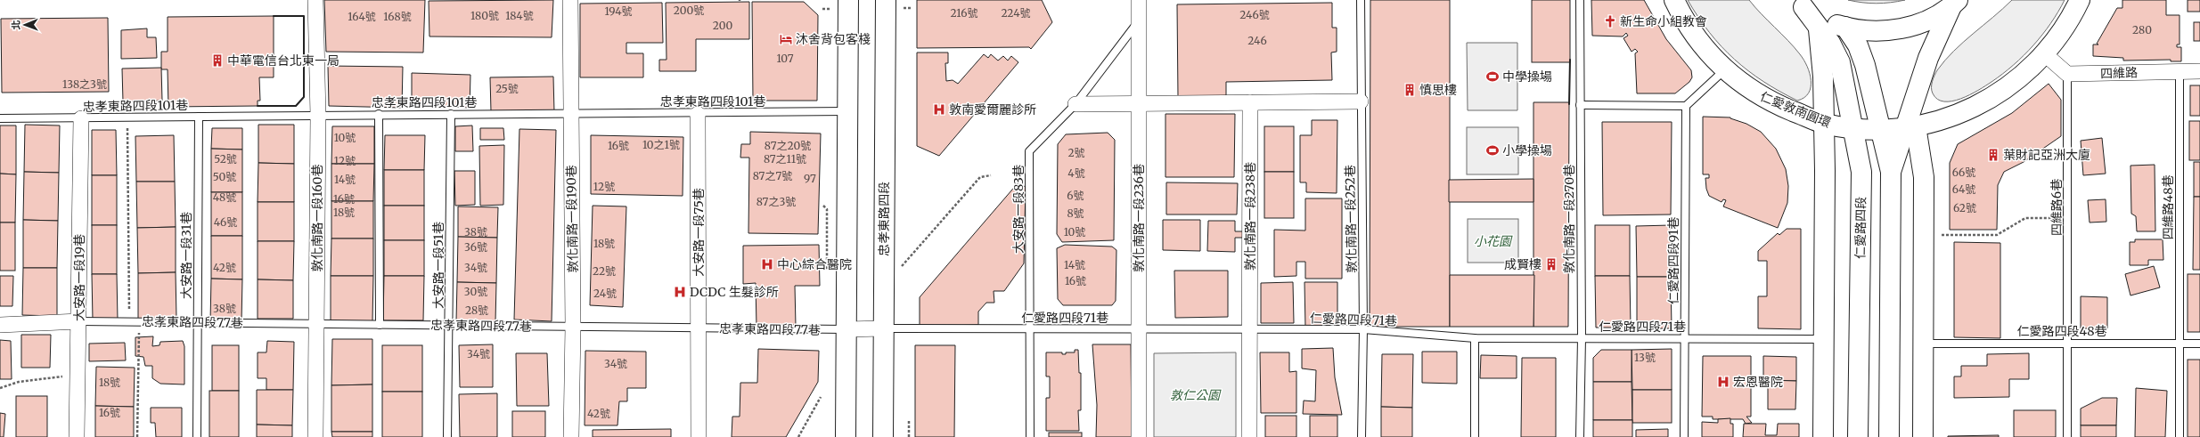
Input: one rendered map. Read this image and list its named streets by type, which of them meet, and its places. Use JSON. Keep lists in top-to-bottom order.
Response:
{
  "streets": {
    "main road": ["仁愛敦南圓環", "忠孝東路四段", "仁愛路四段"],
    "street": [
      "四維路",
      "敦化南路一段238巷",
      "敦化南路一段160巷",
      "敦化南路一段236巷",
      "敦化南路一段190巷",
      "大安路一段75巷",
      "大安路一段19巷",
      "忠孝東路四段77巷"
    ],
    "lane": [
      "忠孝東路四段101巷",
      "四維路6巷",
      "四維路48巷",
      "大安路一段83巷",
      "敦化南路一段252巷",
      "敦化南路一段270巷",
      "大安路一段31巷",
      "仁愛路四段91巷",
      "大安路一段51巷",
      "仁愛路四段71巷",
      "仁愛路四段48巷"
    ]
  },
  "crossings": [
    ["四維路", "四維路6巷"],
    ["四維路", "四維路48巷"],
    ["忠孝東路四段101巷", "敦化南路一段160巷"],
    ["忠孝東路四段101巷", "敦化南路一段190巷"],
    ["忠孝東路四段101巷", "大安路一段75巷"],
    ["忠孝東路四段101巷", "大安路一段31巷"],
    ["忠孝東路四段101巷", "大安路一段51巷"],
    ["忠孝東路四段101巷", "大安路一段19巷"],
    ["仁愛敦南圓環", "仁愛路四段"],
    ["四維路6巷", "仁愛路四段48巷"],
    ["四維路48巷", "仁愛路四段48巷"],
    ["大安路一段83巷", "敦化南路一段236巷"],
    ["大安路一段83巷", "仁愛路四段71巷"],
    ["敦化南路一段238巷", "仁愛路四段71巷"],
    ["敦化南路一段160巷", "忠孝東路四段77巷"],
    ["敦化南路一段236巷", "仁愛路四段71巷"],
    ["敦化南路一段190巷", "忠孝東路四段77巷"],
    ["忠孝東路四段", "仁愛路四段71巷"],
    ["忠孝東路四段", "忠孝東路四段77巷"],
    ["敦化南路一段252巷", "仁愛路四段71巷"],
    ["敦化南路一段270巷", "仁愛路四段71巷"],
    ["大安路一段75巷", "忠孝東路四段77巷"],
    ["大安路一段31巷", "忠孝東路四段77巷"],
    ["仁愛路四段91巷", "仁愛路四段71巷"],
    ["大安路一段51巷", "忠孝東路四段77巷"],
    ["大安路一段19巷", "忠孝東路四段77巷"],
    ["仁愛路四段71巷", "忠孝東路四段77巷"]
  ],
  "parks": ["小花園", "敦仁公園"],
  "places": {
    "church": ["新生命小組教會"],
    "hotel": ["沐舍背包客棧"],
    "building": [
      "中華電信台北東一局",
      "慎思樓",
      "葉財記亞洲大廈",
      "成賢樓"
    ],
    "sports": ["中學操場", "小學操場"],
    "hospital": [
      "敦南愛爾麗診所",
      "中心綜合醫院",
      "DCDC 生髮診所",
      "宏恩醫院"
    ]
  },
  "house_numbers": [
    "200號",
    "194號",
    "216號",
    "224號",
    "246號",
    "180號",
    "184號",
    "164號",
    "168號",
    "200",
    "280",
    "246",
    "107",
    "138之3號",
    "25號",
    "10號",
    "10之1號",
    "16號",
    "87之20號",
    "2號",
    "52號",
    "87之11號",
    "12號",
    "66號",
    "4號",
    "87之7號",
    "50號",
    "97",
    "14號",
    "12號",
    "64號",
    "6號",
    "48號",
    "16號",
    "87之3號",
    "62號",
    "18號",
    "8號",
    "46號",
    "38號",
    "10號",
    "18號",
    "36號",
    "14號",
    "42號",
    "34號",
    "22號",
    "16號",
    "30號",
    "24號",
    "38號",
    "28號",
    "34號",
    "13號",
    "34號",
    "18號",
    "16號",
    "42號"
  ],
  "north": "left"
}
